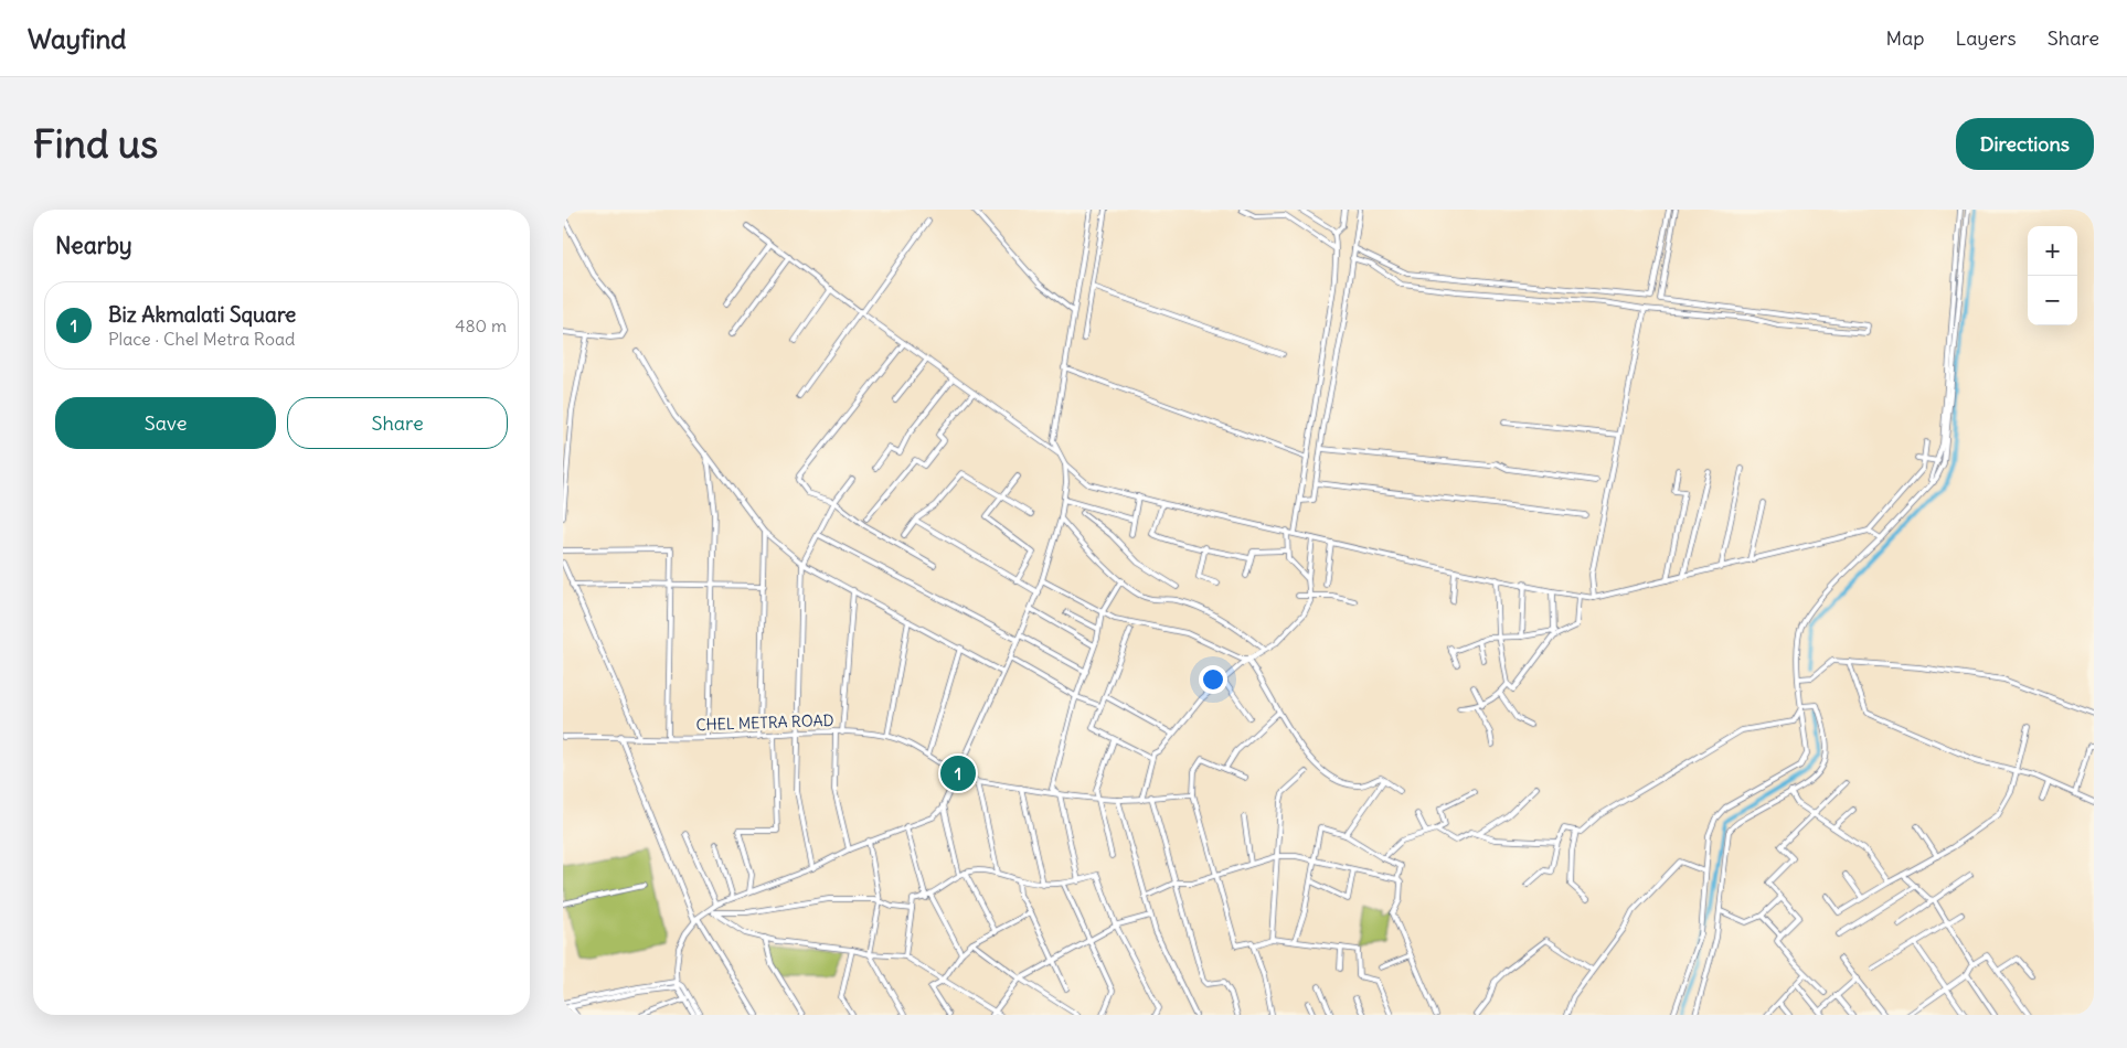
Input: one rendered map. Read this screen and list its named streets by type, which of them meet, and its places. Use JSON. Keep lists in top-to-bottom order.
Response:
{
  "streets": {
    "street": ["CHEL METRA ROAD"]
  },
  "page": {
    "header": "Wayfind",
    "nav": ["Map", "Layers", "Share"],
    "buttons": [
      "Directions",
      ["Save", "Share"]
    ],
    "title": "Find us",
    "heading": "Nearby",
    "map_buttons": ["+", "−"],
    "list": [
      {
        "mark": "1",
        "name": "Biz Akmalati Square",
        "note": "Place · Chel Metra Road",
        "value": "480 m"
      }
    ],
    "pins": "1"
  }
}
